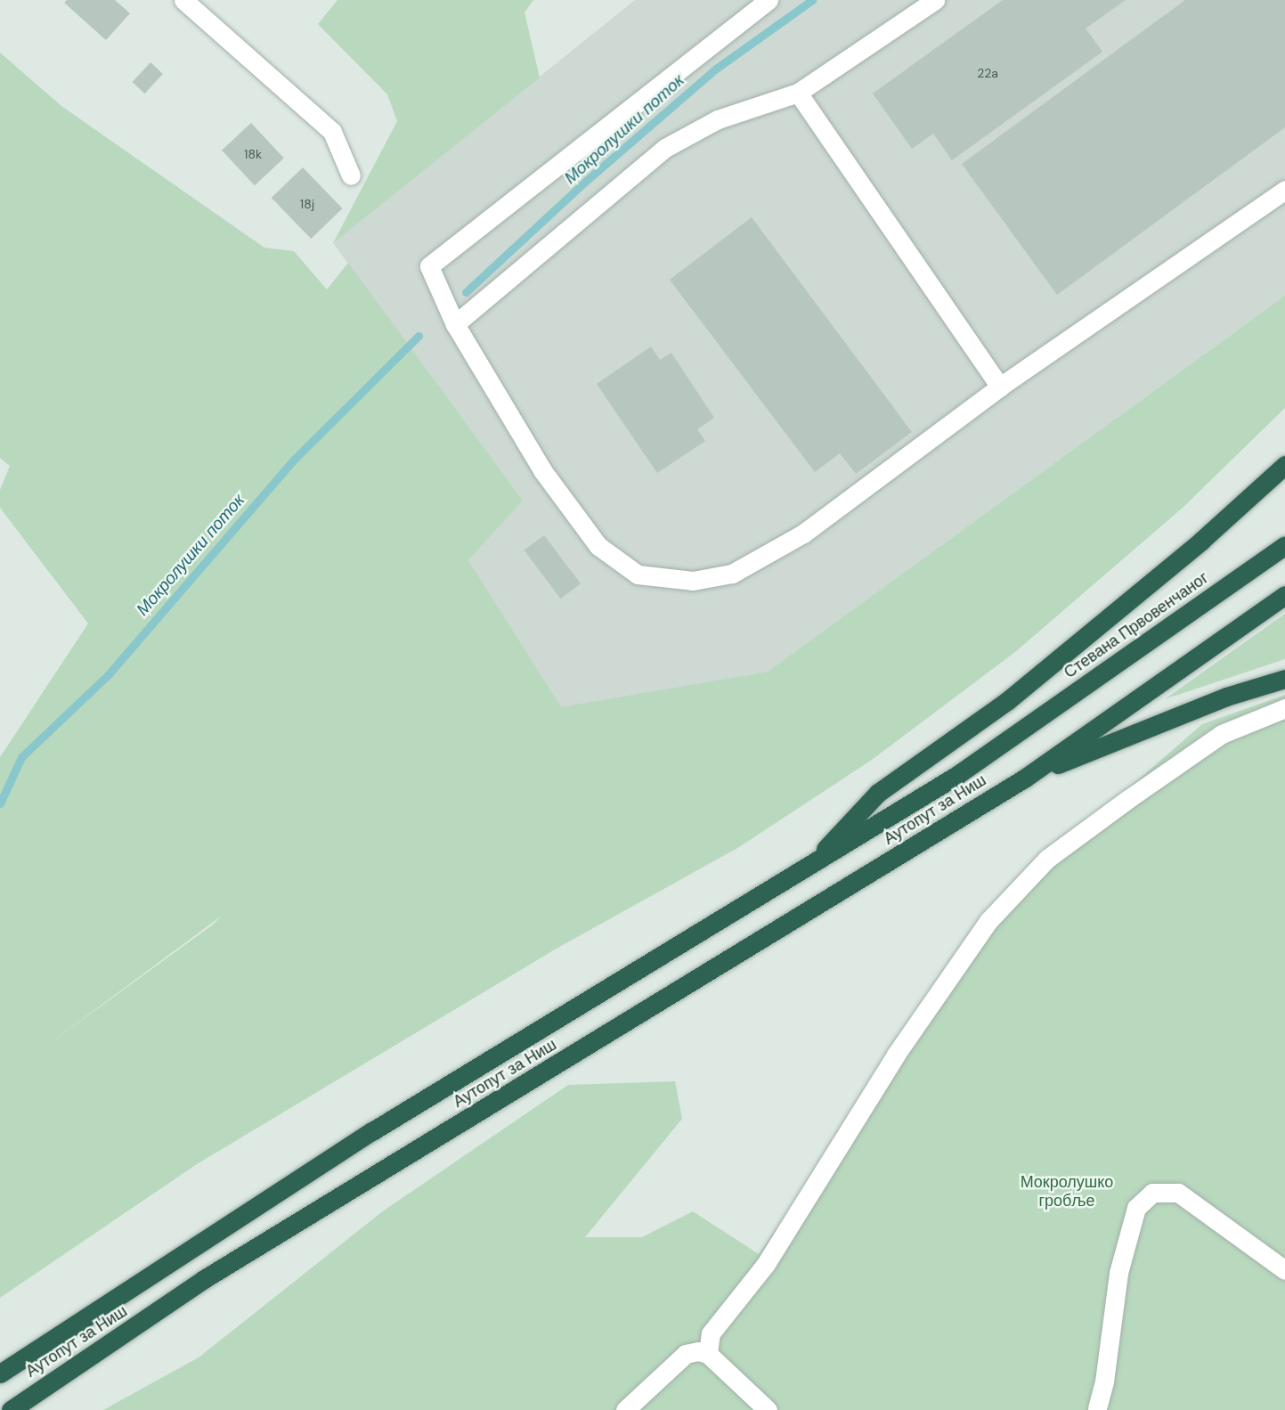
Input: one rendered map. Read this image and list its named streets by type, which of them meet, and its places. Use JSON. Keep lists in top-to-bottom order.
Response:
{
  "streets": {
    "highway": ["Стевана Првовенчаног", "Аутопут за Ниш"]
  },
  "crossings": [
    ["Стевана Првовенчаног", "Аутопут за Ниш"]
  ],
  "water": ["Мокролушки поток"],
  "parks": ["Мокролушко гробље"],
  "house_numbers": ["22a", "18k", "18j"]
}
